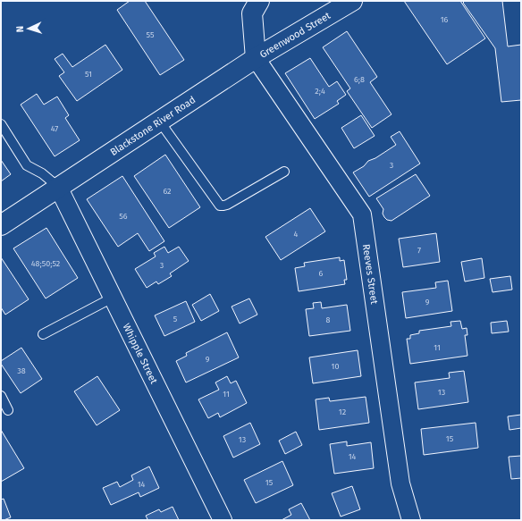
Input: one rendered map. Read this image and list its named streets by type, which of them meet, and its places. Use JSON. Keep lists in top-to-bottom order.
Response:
{
  "streets": {
    "main road": ["Greenwood Street", "Blackstone River Road"],
    "street": ["Reeves Street", "Whipple Street"]
  },
  "crossings": [
    ["Greenwood Street", "Blackstone River Road"],
    ["Greenwood Street", "Reeves Street"],
    ["Blackstone River Road", "Reeves Street"],
    ["Blackstone River Road", "Whipple Street"]
  ],
  "house_numbers": [
    "16",
    "55",
    "51",
    "6;8",
    "2;4",
    "47",
    "3",
    "62",
    "56",
    "4",
    "7",
    "48;50;52",
    "3",
    "6",
    "9",
    "5",
    "8",
    "11",
    "9",
    "10",
    "38",
    "13",
    "11",
    "12",
    "15",
    "13",
    "14",
    "15",
    "14"
  ],
  "north": "left"
}
